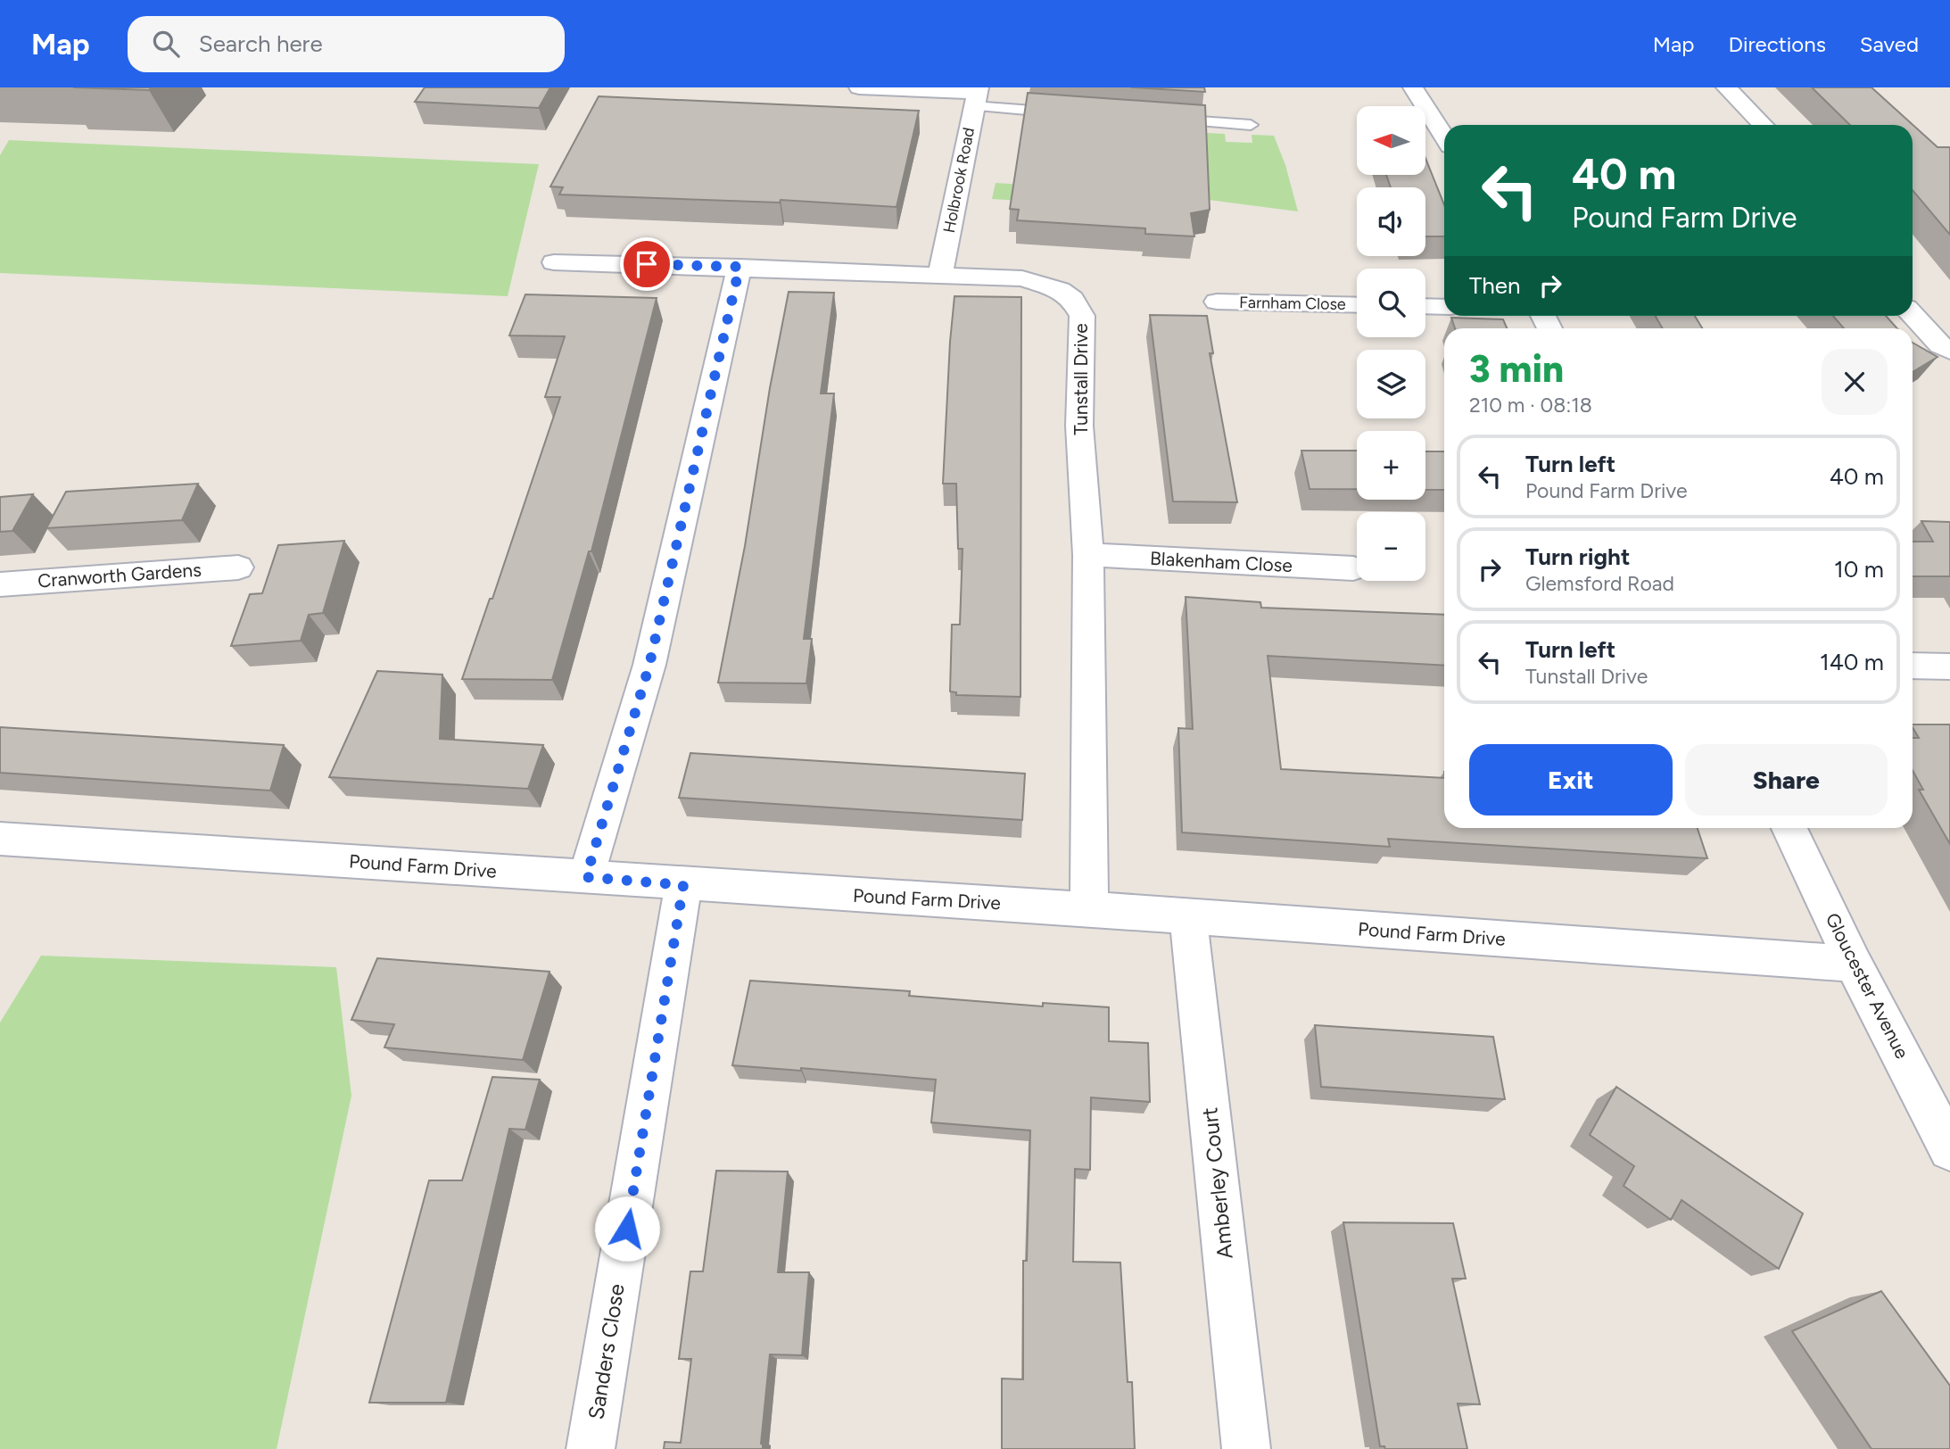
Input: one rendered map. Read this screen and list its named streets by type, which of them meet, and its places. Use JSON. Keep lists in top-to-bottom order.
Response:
{
  "streets": {
    "street": [
      "Holbrook Road",
      "Farnham Close",
      "Tunstall Drive",
      "Blakenham Close",
      "Cranworth Gardens",
      "Pound Farm Drive",
      "Gloucester Avenue",
      "Amberley Court",
      "Sanders Close"
    ]
  },
  "crossings": [
    ["Holbrook Road", "Tunstall Drive"],
    ["Tunstall Drive", "Blakenham Close"],
    ["Tunstall Drive", "Pound Farm Drive"],
    ["Pound Farm Drive", "Gloucester Avenue"],
    ["Pound Farm Drive", "Amberley Court"],
    ["Pound Farm Drive", "Sanders Close"]
  ],
  "north": "left",
  "page": {
    "header": "Map",
    "search": "Search here",
    "nav": ["Map", "Directions", "Saved"],
    "map_buttons": ["+", "−"],
    "turn": ["40 m", "Pound Farm Drive"],
    "then": "Then",
    "heading": ["3 min", "210 m · 08:18"],
    "list": [
      {
        "name": "Turn left",
        "note": "Pound Farm Drive",
        "value": "40 m"
      },
      {
        "name": "Turn right",
        "note": "Glemsford Road",
        "value": "10 m"
      },
      {
        "name": "Turn left",
        "note": "Tunstall Drive",
        "value": "140 m"
      }
    ],
    "buttons": ["Exit", "Share"]
  }
}
